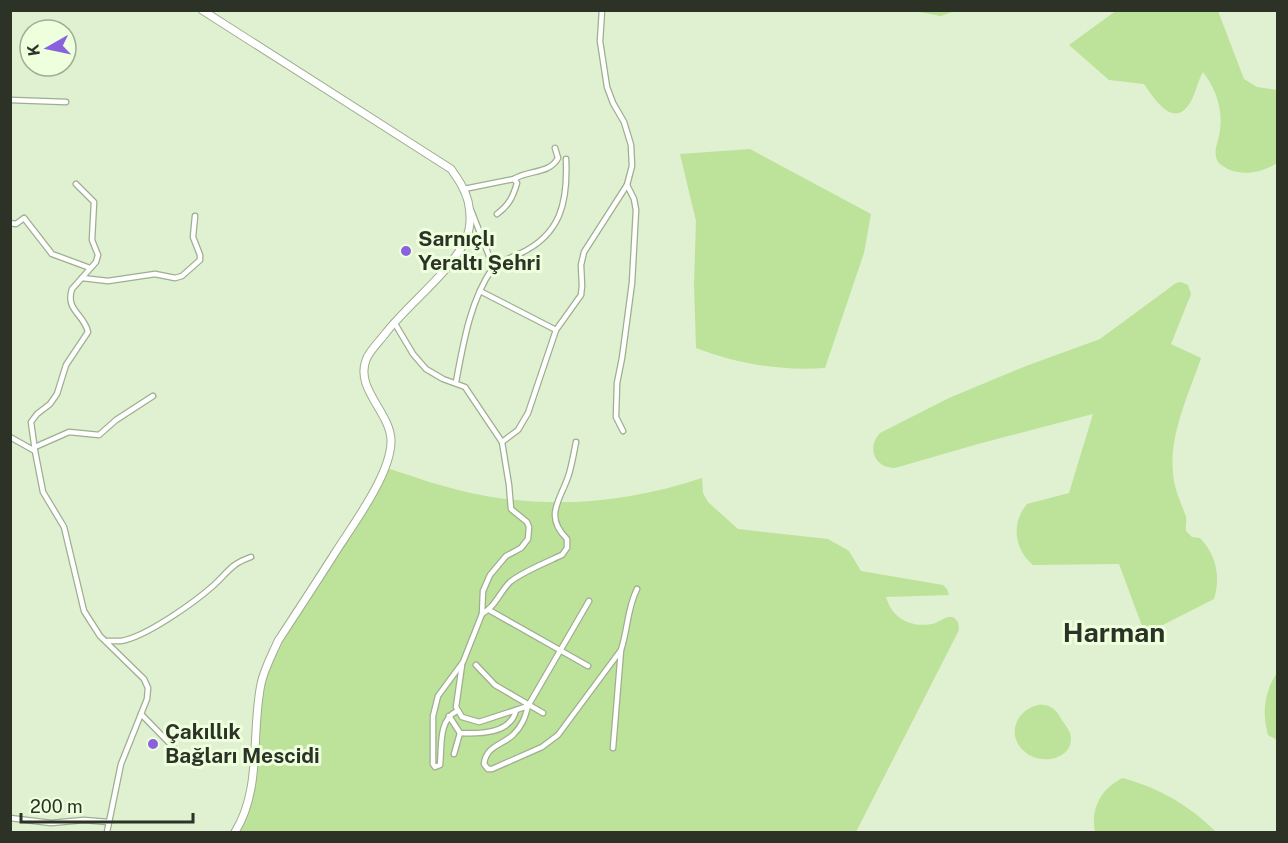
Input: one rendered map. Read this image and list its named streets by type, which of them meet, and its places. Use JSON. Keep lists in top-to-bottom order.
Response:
{
  "districts": ["Harman"],
  "places": ["Sarnıçlı Yeraltı Şehri", "Çakıllık Bağları Mescidi"],
  "scale_bar": "200 m",
  "north": "left"
}
